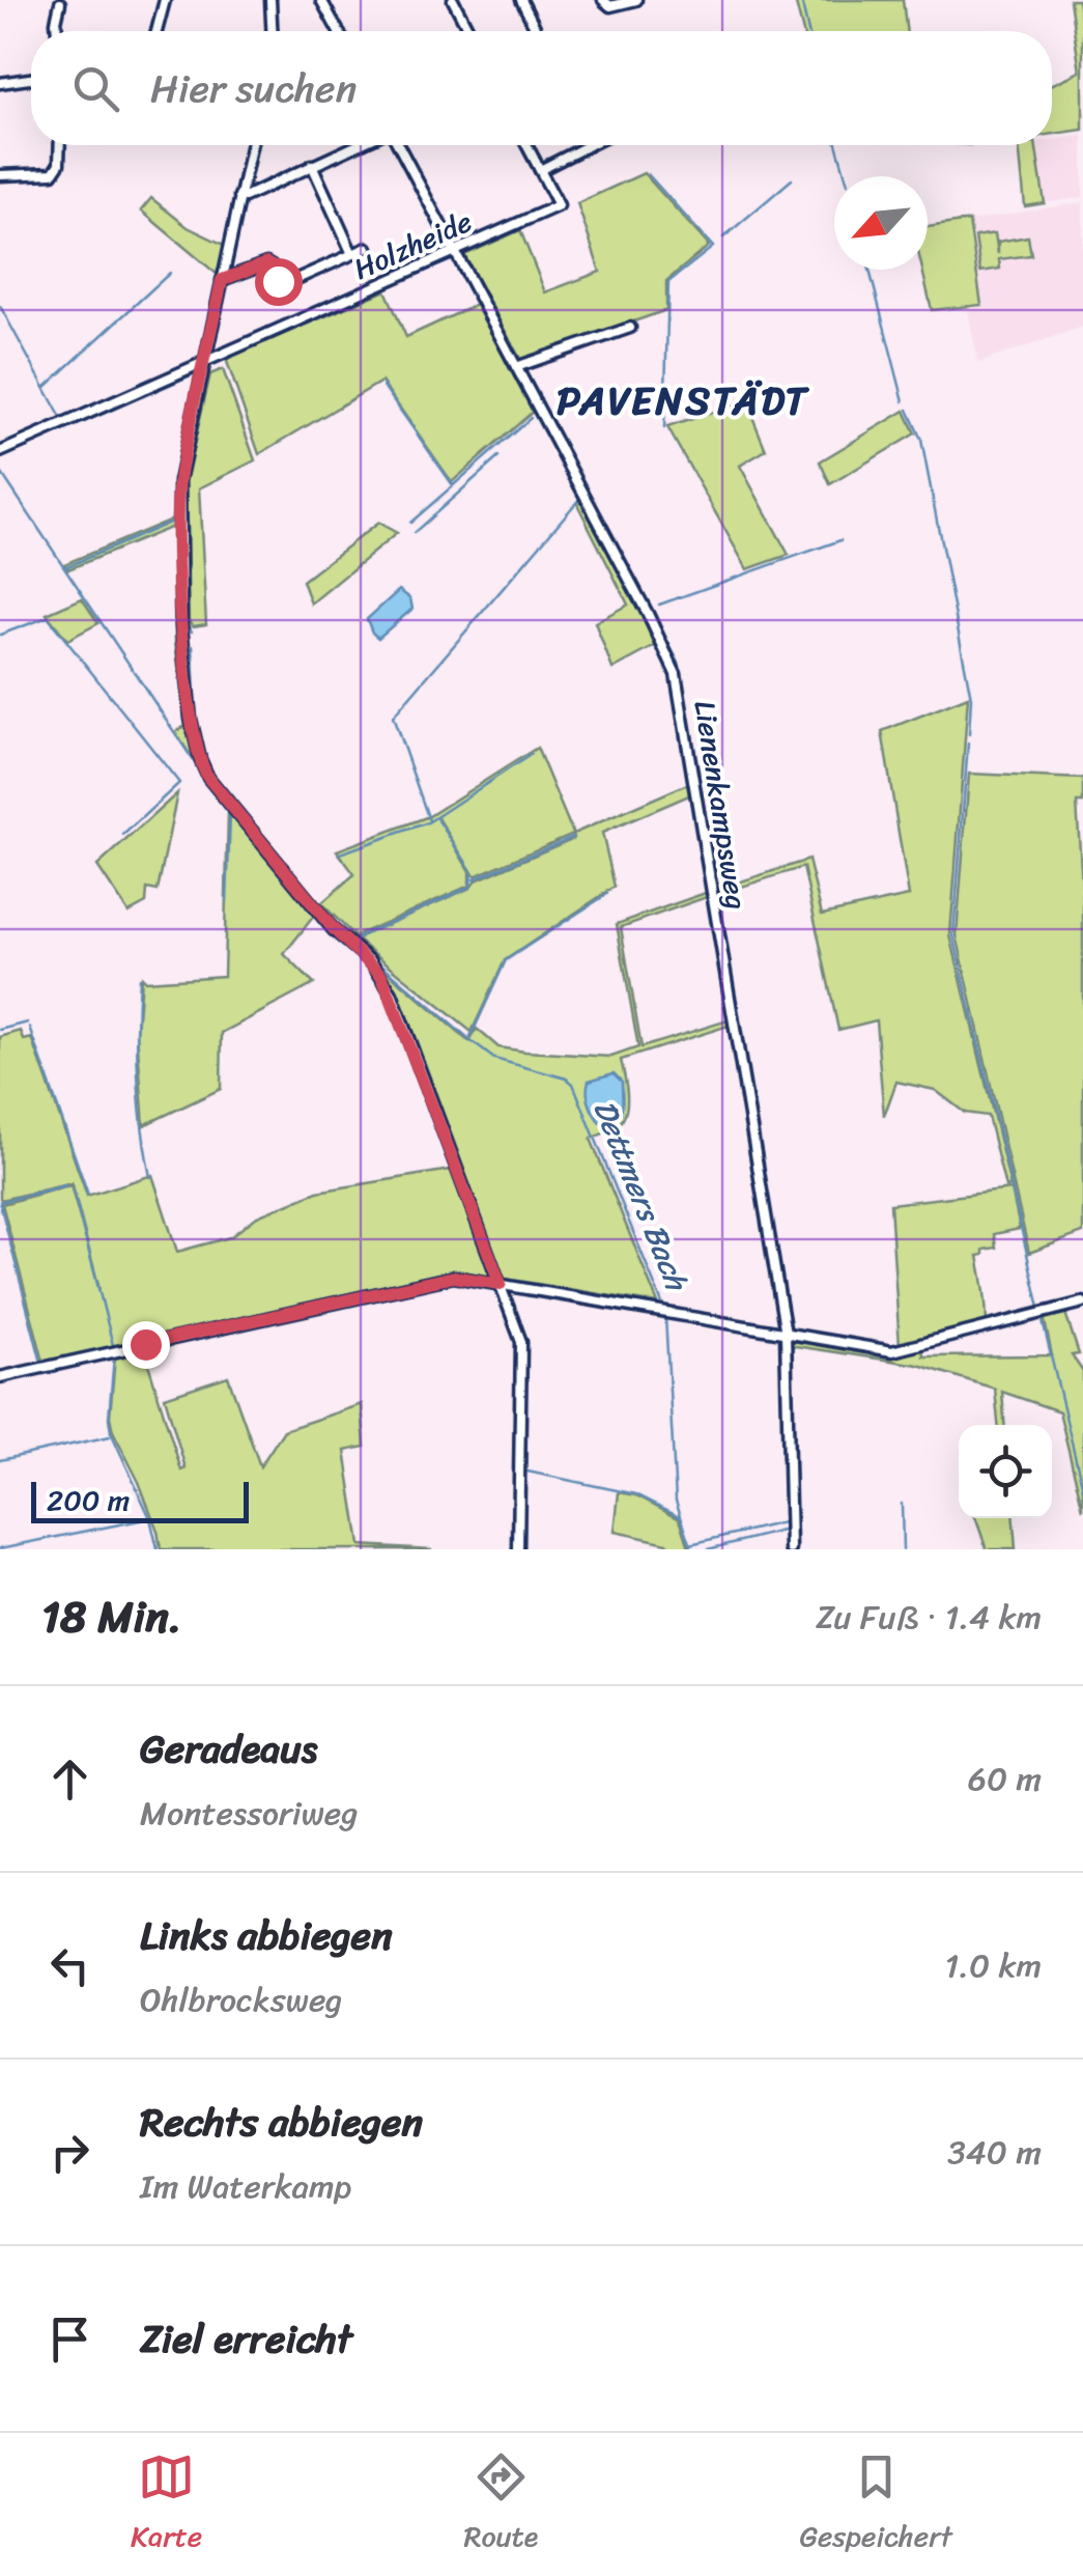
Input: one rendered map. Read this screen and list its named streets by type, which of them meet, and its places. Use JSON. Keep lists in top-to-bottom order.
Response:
{
  "streets": {
    "street": ["Holzheide", "Lienenkampsweg"]
  },
  "crossings": [
    ["Holzheide", "Lienenkampsweg"]
  ],
  "districts": ["PAVENSTÄDT"],
  "water": ["Dettmers Bach"],
  "scale_bar": "200 m",
  "north": "bottom left",
  "page": {
    "search": "Hier suchen",
    "scale": "200 m",
    "heading": ["18 Min.", "Zu Fuß · 1.4 km"],
    "list": [
      ["Geradeaus", "Montessoriweg", "60 m"],
      ["Links abbiegen", "Ohlbrocksweg", "1.0 km"],
      ["Rechts abbiegen", "Im Waterkamp", "340 m"],
      "Ziel erreicht"
    ],
    "nav": ["Karte", "Route", "Gespeichert"]
  }
}
